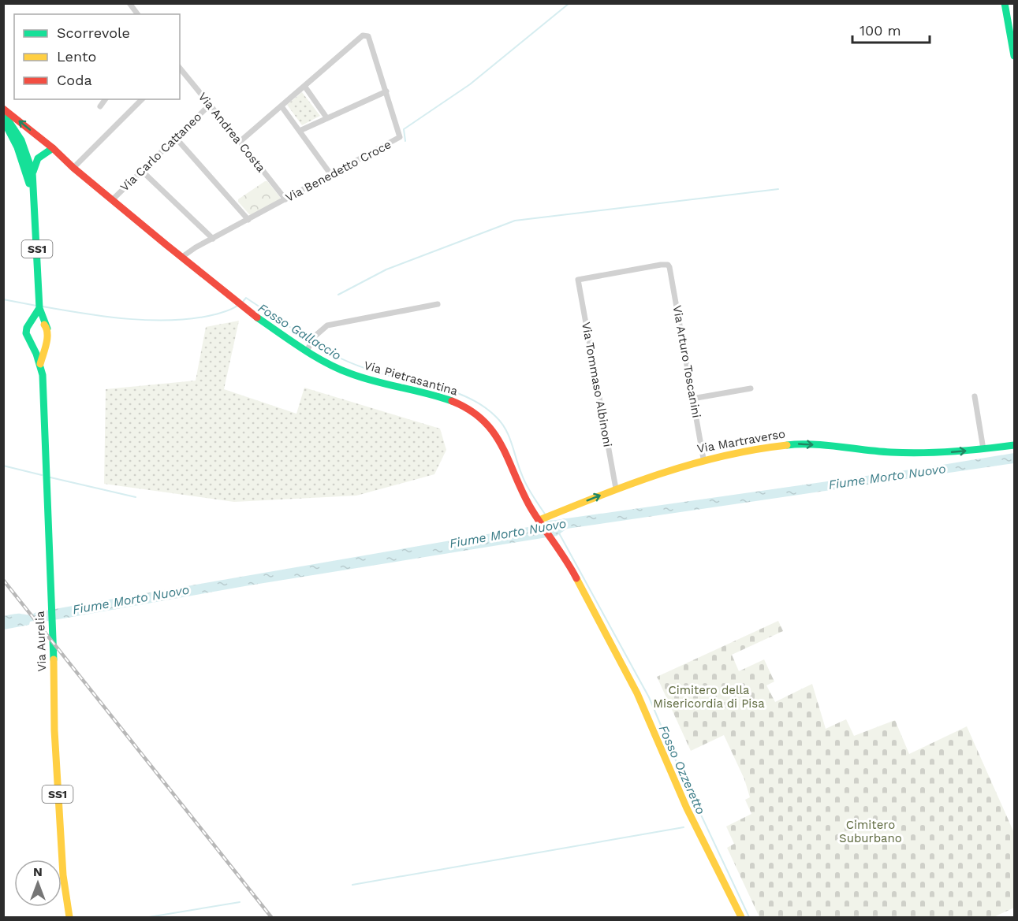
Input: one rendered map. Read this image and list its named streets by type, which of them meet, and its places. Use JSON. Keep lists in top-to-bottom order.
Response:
{
  "streets": {
    "street": [
      "Via Andrea Costa",
      "Via Carlo Cattaneo",
      "Via Benedetto Croce",
      "SS1",
      "Via Arturo Toscanini",
      "Via Pietrasantina",
      "Via Tommaso Albinoni",
      "Via Martraverso",
      "Via Aurelia"
    ]
  },
  "crossings": [
    ["Via Andrea Costa", "Via Carlo Cattaneo"],
    ["Via Andrea Costa", "Via Benedetto Croce"],
    ["Via Carlo Cattaneo", "Via Pietrasantina"],
    ["Via Benedetto Croce", "Via Pietrasantina"],
    ["SS1", "Via Aurelia"],
    ["Via Arturo Toscanini", "Via Tommaso Albinoni"],
    ["Via Arturo Toscanini", "Via Martraverso"],
    ["Via Pietrasantina", "Via Martraverso"],
    ["Via Tommaso Albinoni", "Via Martraverso"]
  ],
  "one_way": ["Via Martraverso"],
  "water": ["Fosso Gallaccio", "Fiume Morto Nuovo", "Fosso Ozzeretto"],
  "parks": ["Cimitero della Misericordia di Pisa", "Cimitero Suburbano"],
  "legend": ["Scorrevole", "Lento", "Coda"],
  "scale_bar": "100 m",
  "north": "top"
}
